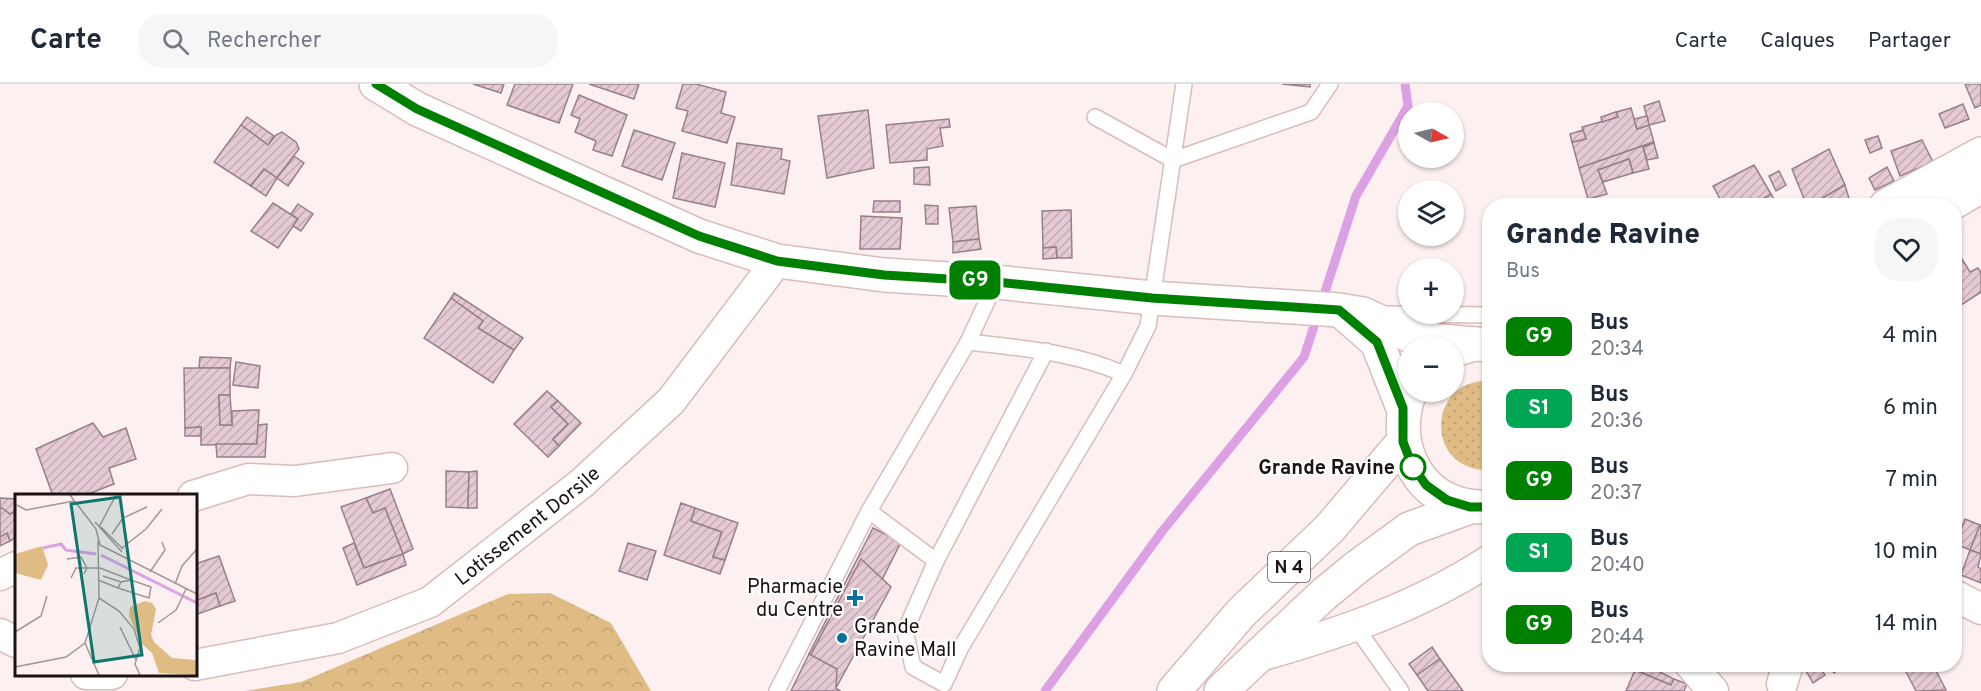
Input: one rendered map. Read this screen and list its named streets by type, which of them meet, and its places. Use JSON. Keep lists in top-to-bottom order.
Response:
{
  "streets": {
    "main road": ["N 4"],
    "street": ["Lotissement Dorsile"]
  },
  "places": {
    "other": ["Grande Ravine", "Grande Ravine Mall"],
    "health": ["Pharmacie du Centre"]
  },
  "lines": ["bus line G9"],
  "north": "right",
  "page": {
    "header": "Carte",
    "search": "Rechercher",
    "nav": ["Carte", "Calques", "Partager"],
    "on_map": "G9",
    "map_buttons": ["+", "−"],
    "heading": ["Grande Ravine", "Bus"],
    "list": [
      {
        "mark": "G9",
        "name": "Bus",
        "note": "20:34",
        "value": "4 min"
      },
      {
        "mark": "S1",
        "name": "Bus",
        "note": "20:36",
        "value": "6 min"
      },
      {
        "mark": "G9",
        "name": "Bus",
        "note": "20:37",
        "value": "7 min"
      },
      {
        "mark": "S1",
        "name": "Bus",
        "note": "20:40",
        "value": "10 min"
      },
      {
        "mark": "G9",
        "name": "Bus",
        "note": "20:44",
        "value": "14 min"
      }
    ]
  }
}
